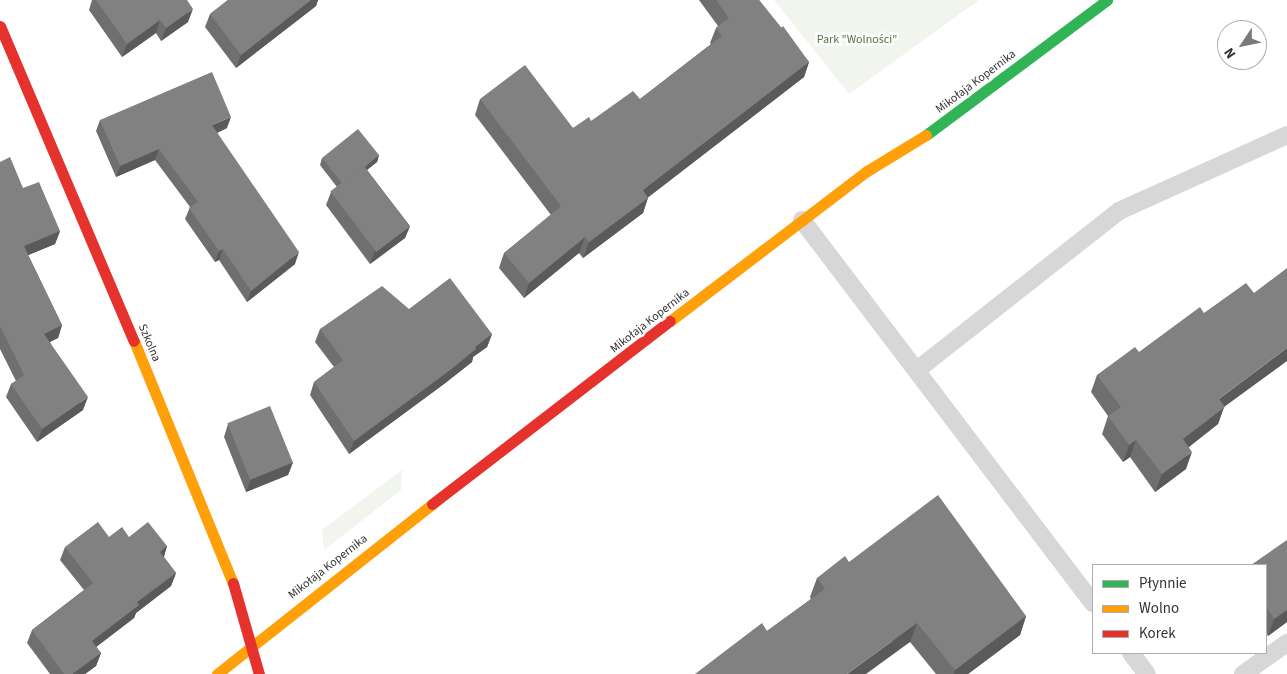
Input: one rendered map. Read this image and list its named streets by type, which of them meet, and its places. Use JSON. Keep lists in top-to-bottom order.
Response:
{
  "streets": {
    "street": ["Mikołaja Kopernika", "Szkolna"]
  },
  "crossings": [
    ["Mikołaja Kopernika", "Szkolna"]
  ],
  "parks": ["Park \"Wolności\""],
  "legend": ["Płynnie", "Wolno", "Korek"],
  "north": "bottom left"
}
